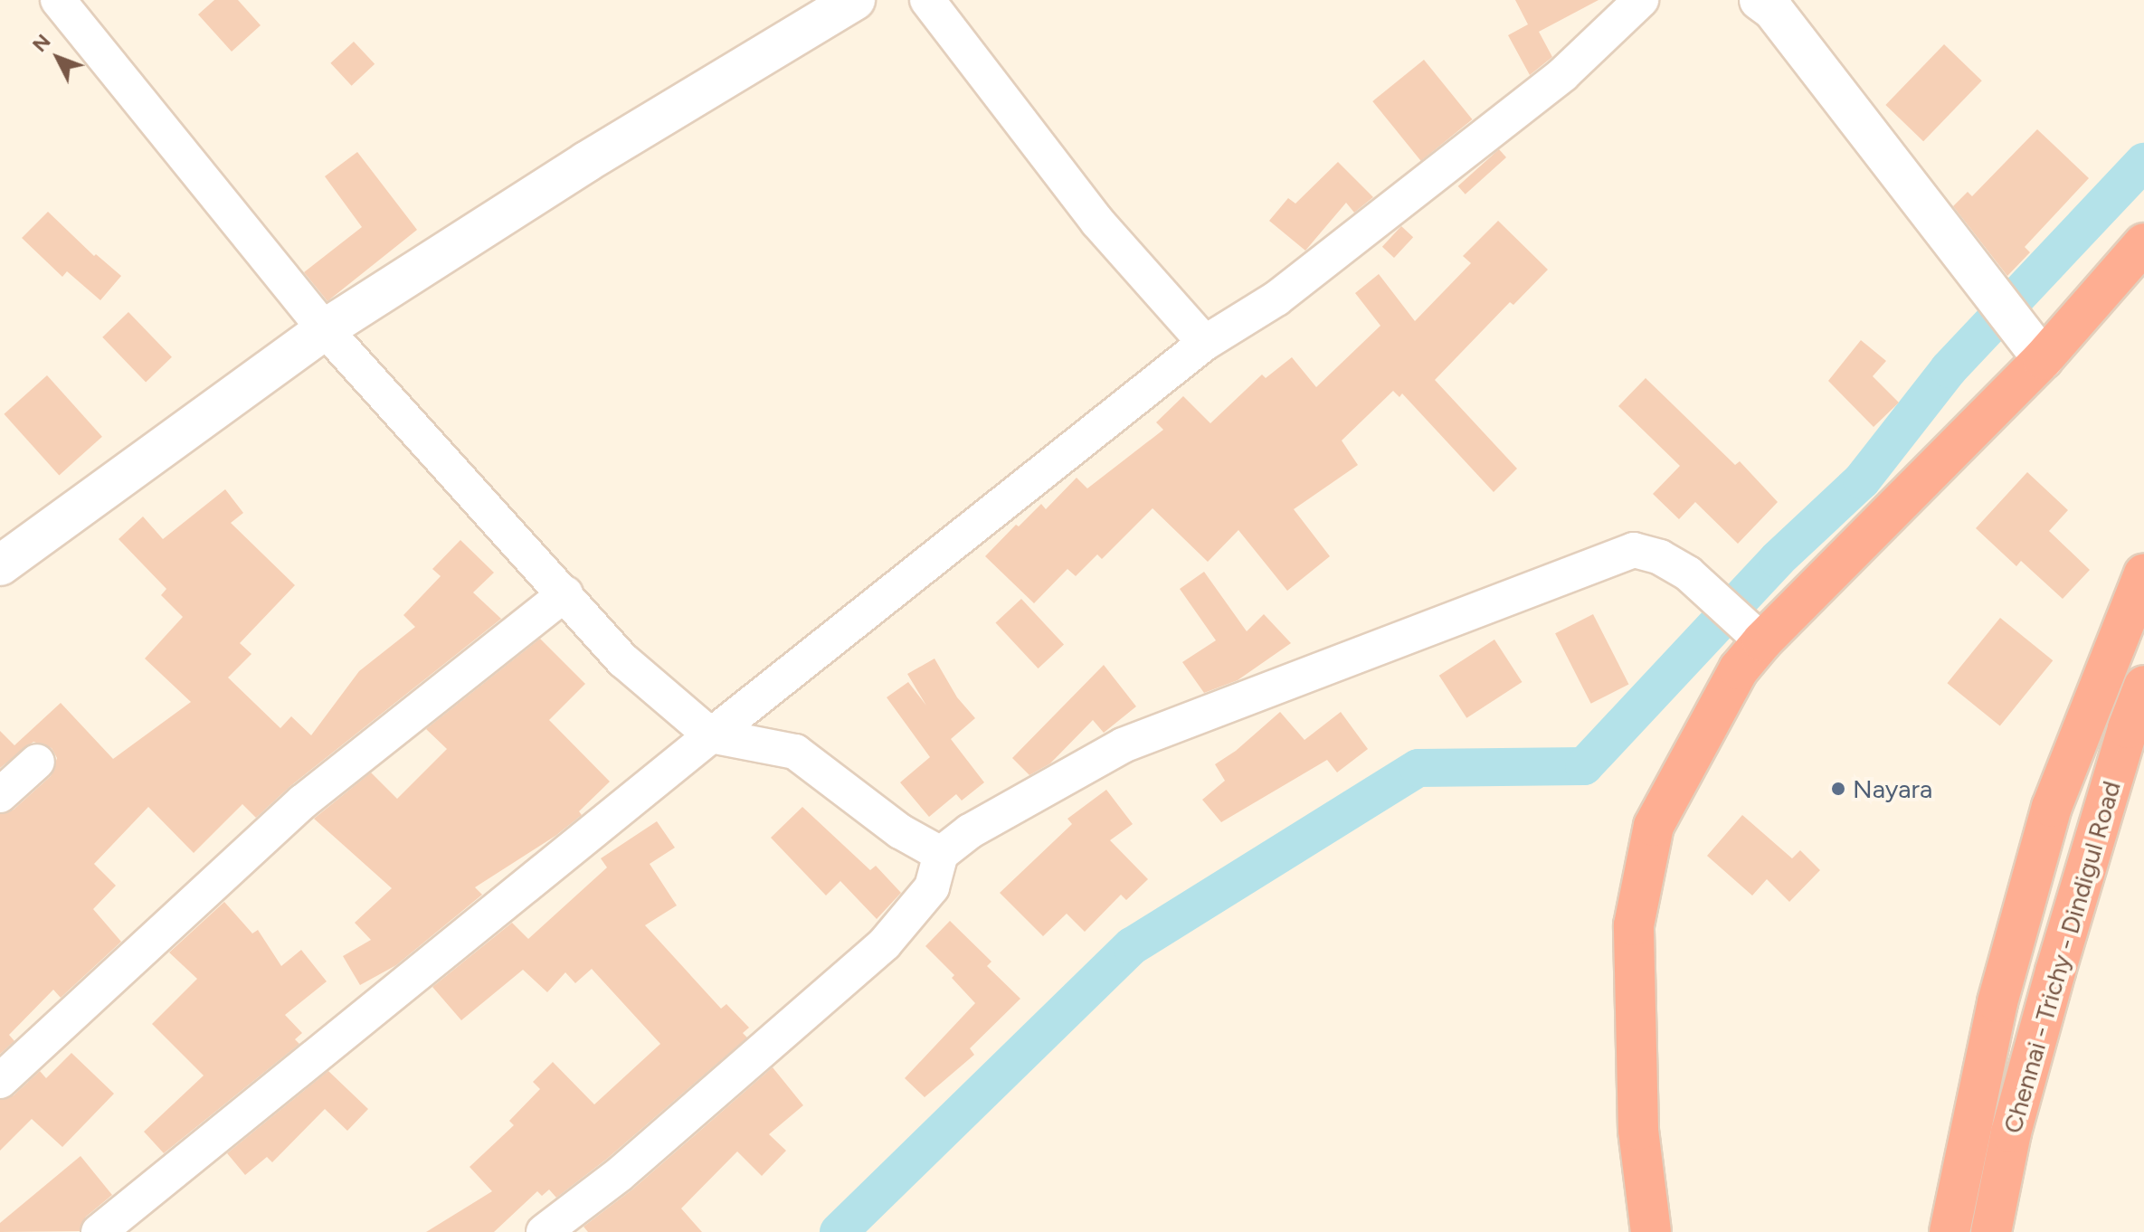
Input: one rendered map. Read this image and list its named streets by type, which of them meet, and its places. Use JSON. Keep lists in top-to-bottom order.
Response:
{
  "streets": {
    "highway": ["Chennai - Trichy - Dindigul Road"]
  },
  "places": ["Nayara"],
  "north": "top left"
}
